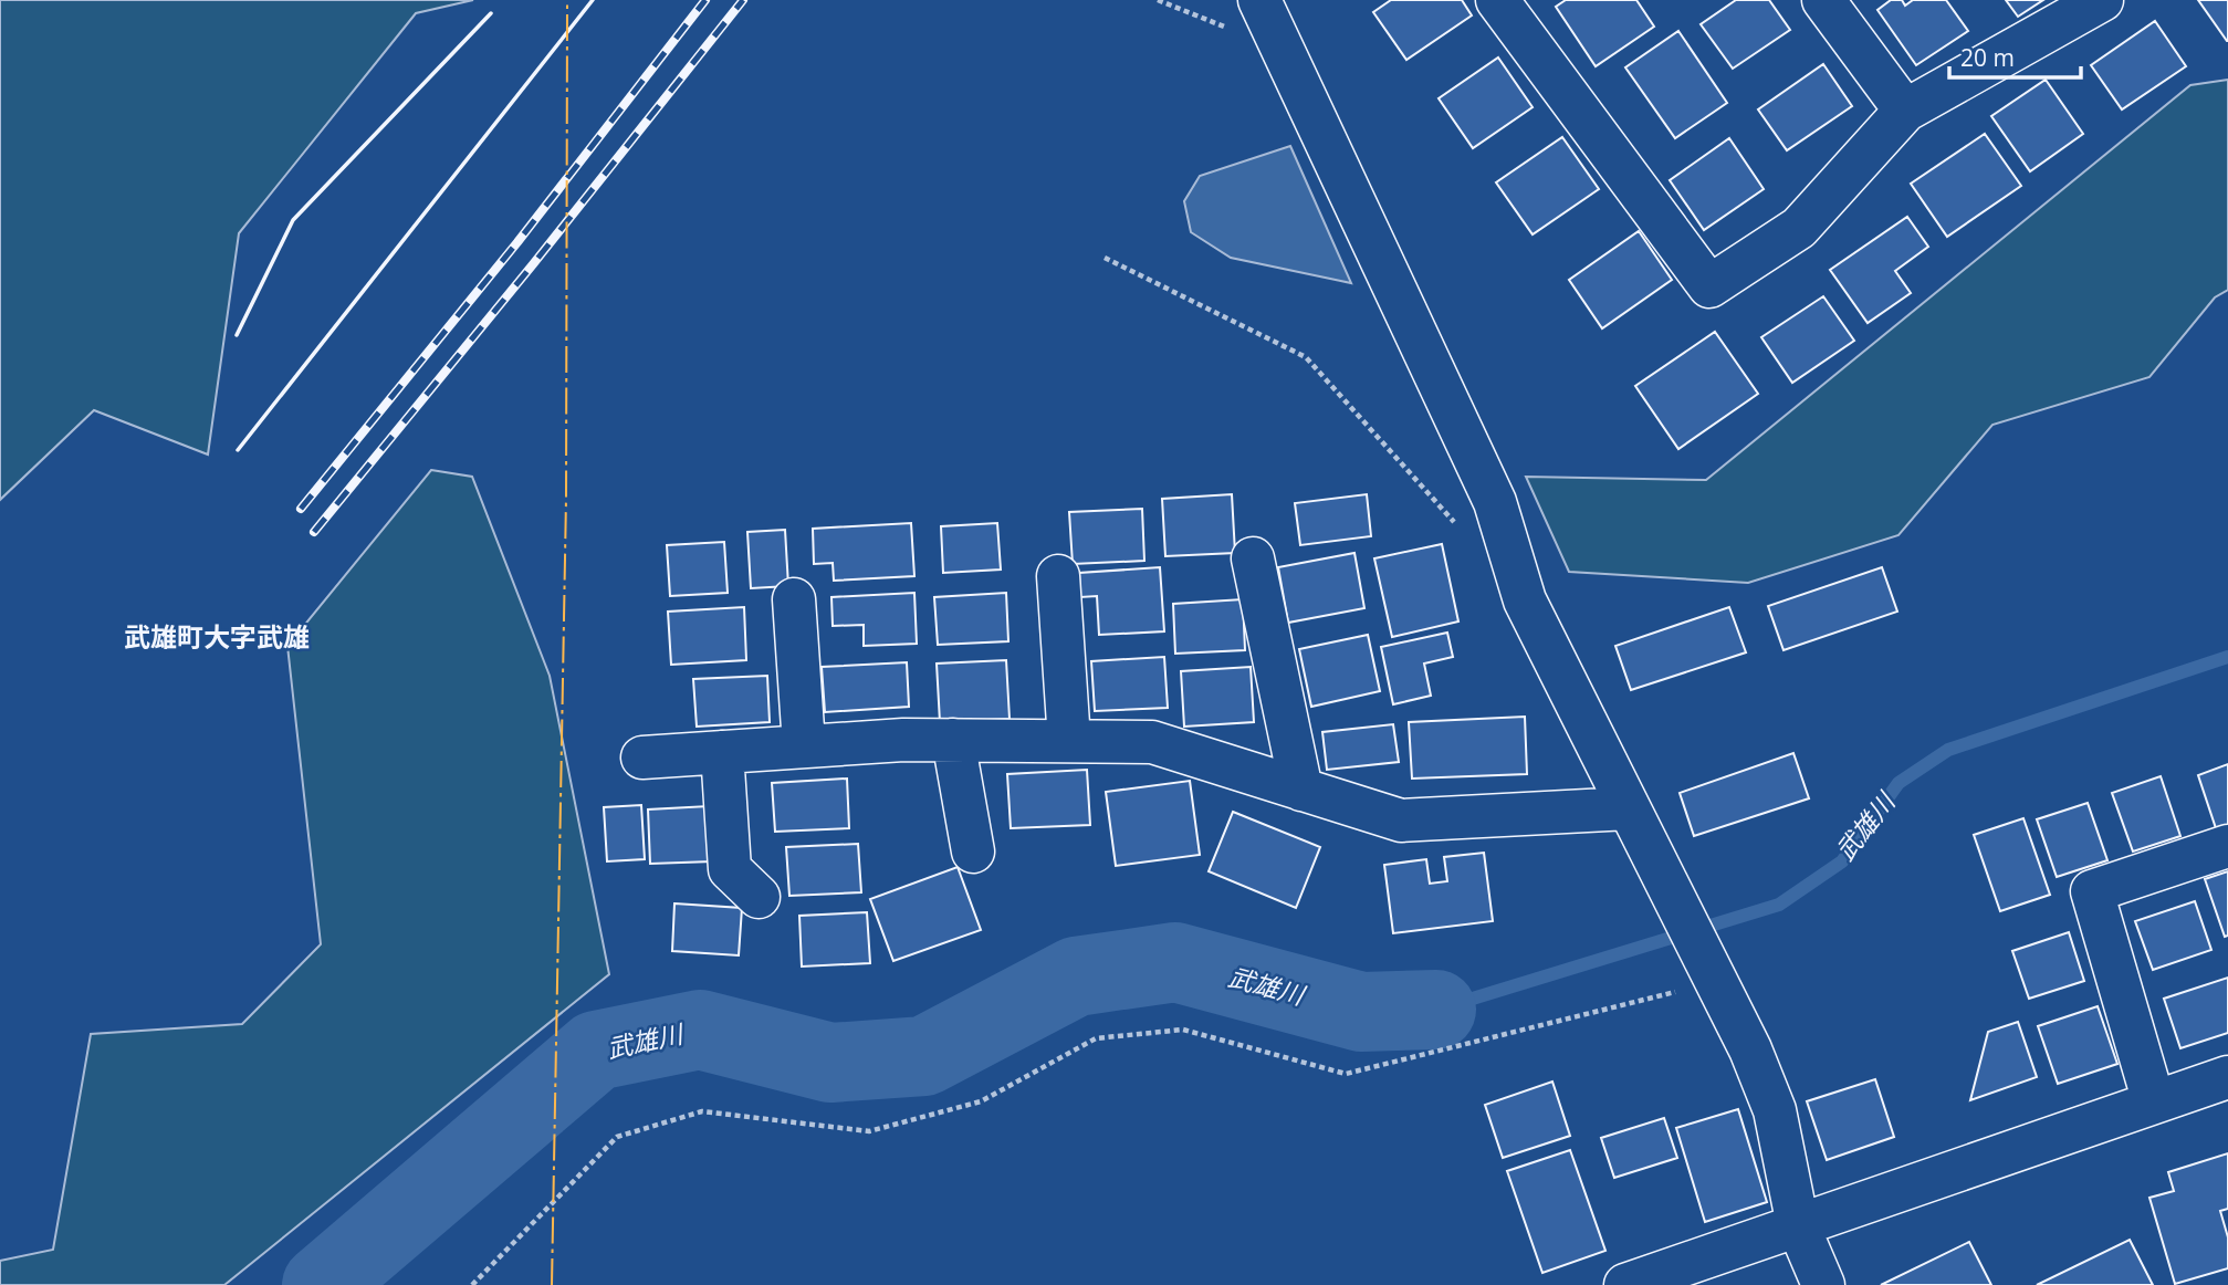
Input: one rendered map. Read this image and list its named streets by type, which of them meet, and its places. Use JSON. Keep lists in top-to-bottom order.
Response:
{
  "districts": ["武雄町大字武雄"],
  "water": ["武雄川"],
  "scale_bar": "20 m"
}
